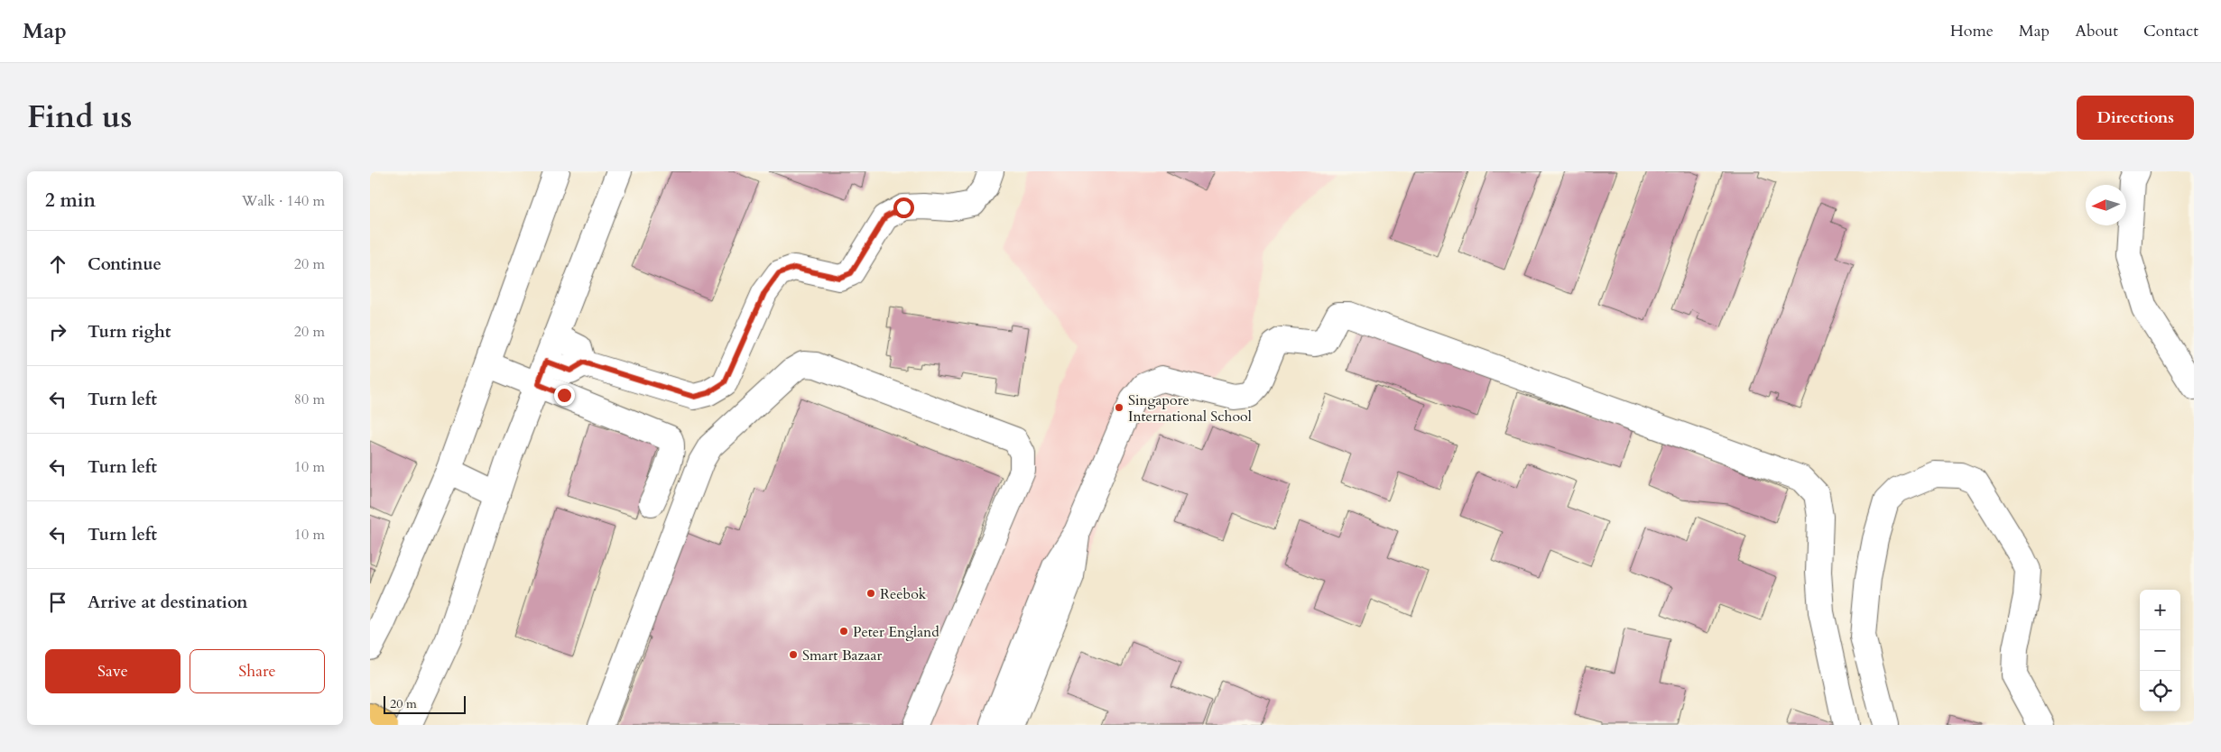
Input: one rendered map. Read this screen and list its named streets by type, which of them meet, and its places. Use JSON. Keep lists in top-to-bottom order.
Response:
{
  "places": [
    "Singapore International School",
    "Reebok",
    "Peter England",
    "Smart Bazaar"
  ],
  "scale_bar": "20 m",
  "north": "left",
  "page": {
    "header": "Map",
    "nav": [
      "Home",
      "Map",
      "About",
      "Contact"
    ],
    "title": "Find us",
    "buttons": [
      "Directions",
      ["Save", "Share"]
    ],
    "heading": ["2 min", "Walk · 140 m"],
    "list": [
      ["Continue", "20 m"],
      ["Turn right", "20 m"],
      ["Turn left", "80 m"],
      ["Turn left", "10 m"],
      ["Turn left", "10 m"],
      "Arrive at destination"
    ],
    "map_buttons": ["+", "−"],
    "scale": "20 m"
  }
}
